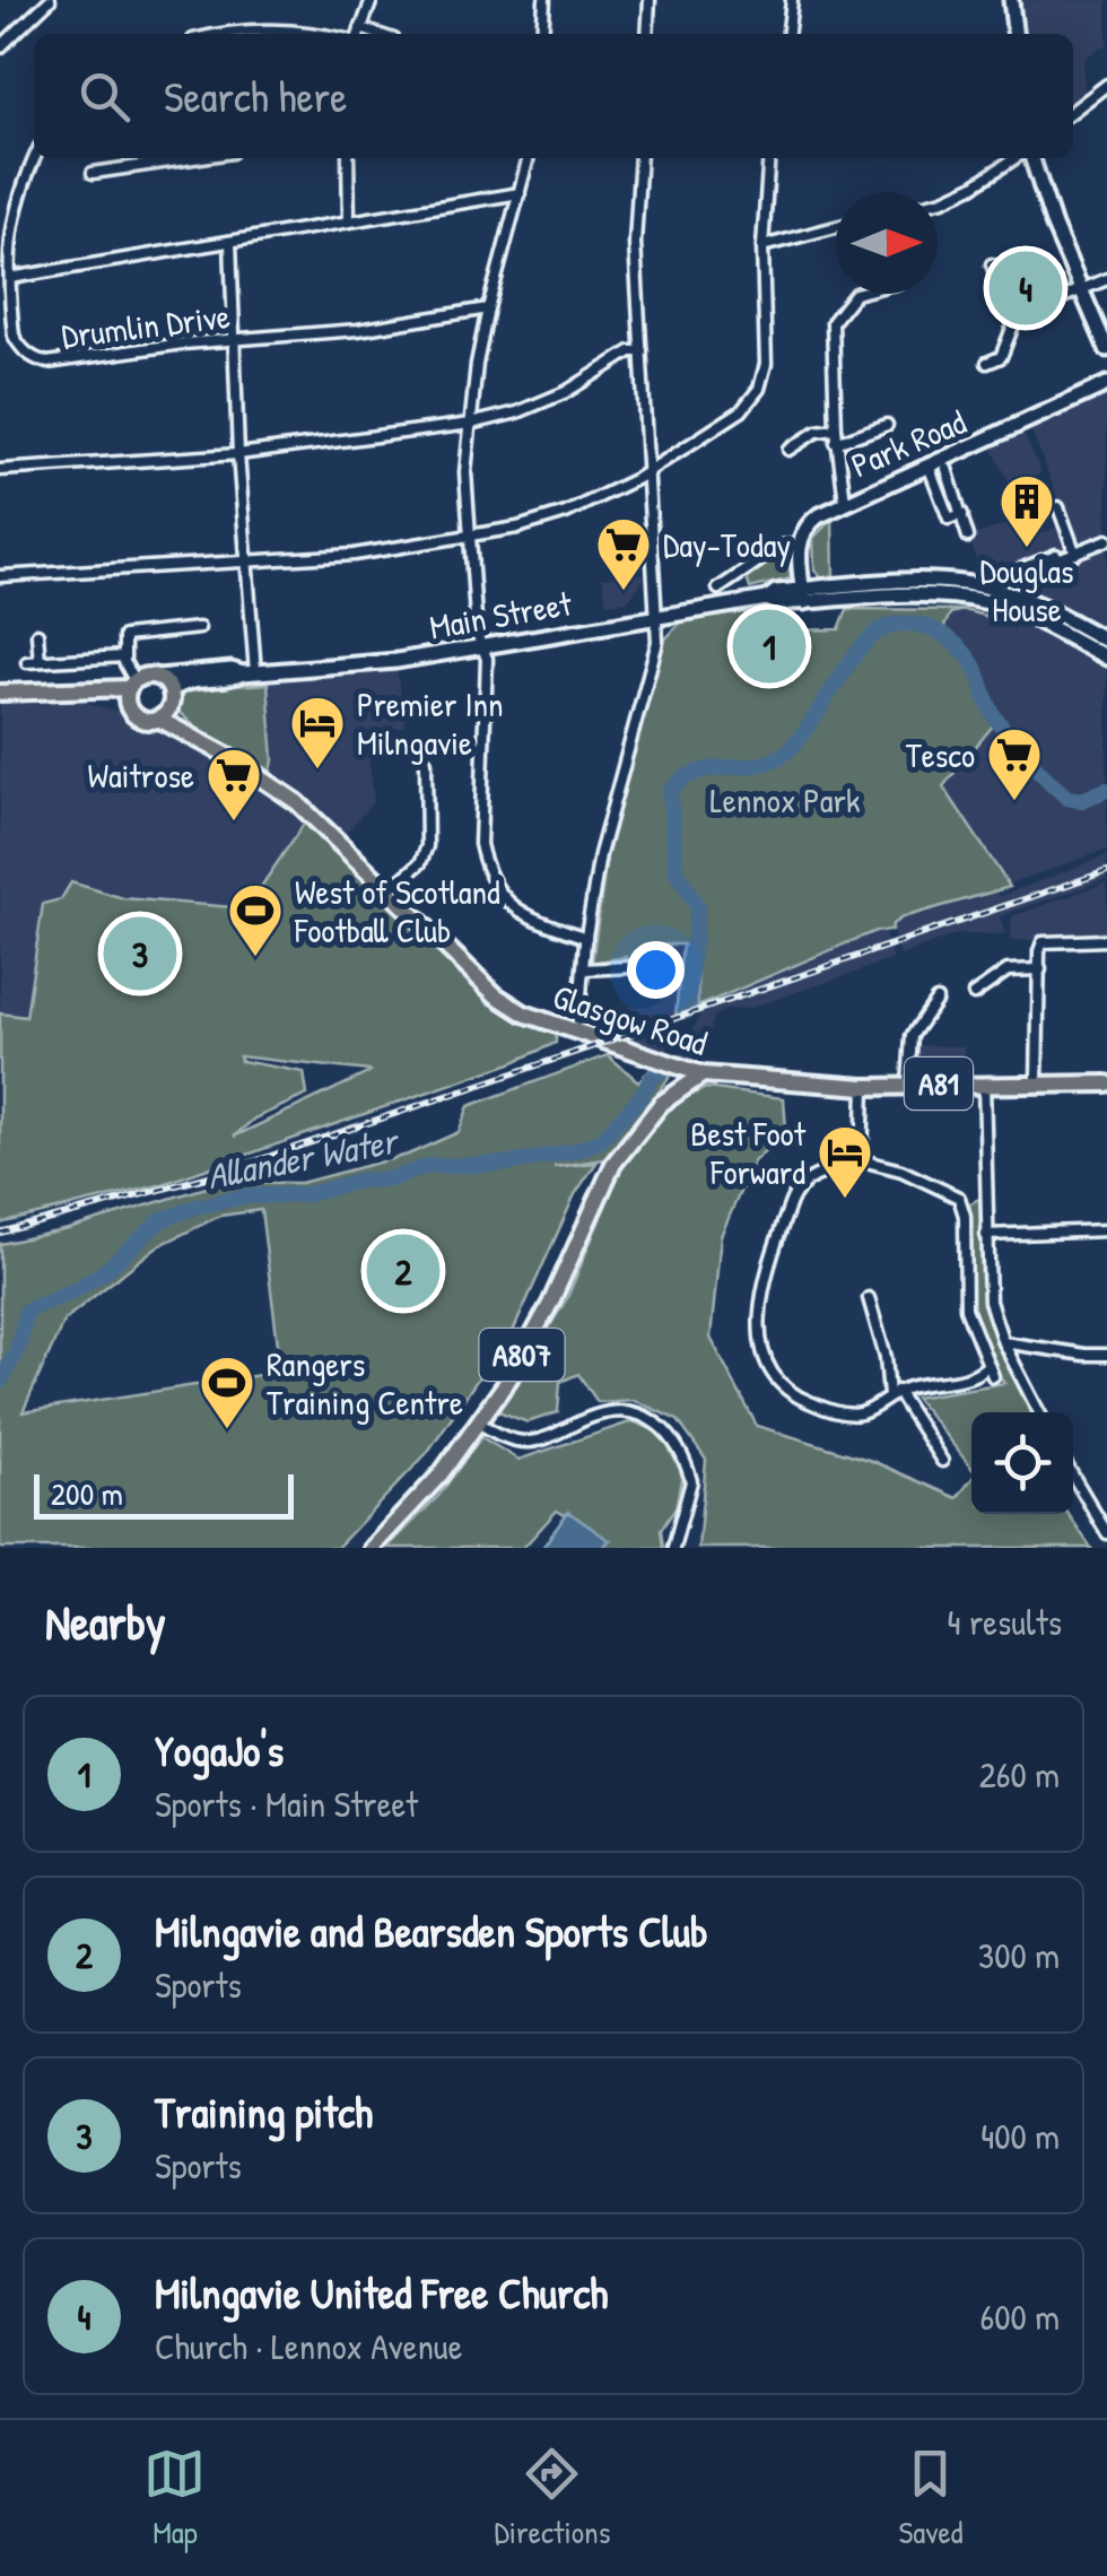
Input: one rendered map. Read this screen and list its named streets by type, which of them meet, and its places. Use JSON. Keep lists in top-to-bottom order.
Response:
{
  "streets": {
    "main road": [
      "Park Road",
      "Main Street",
      "Glasgow Road",
      "A81",
      "A807"
    ],
    "street": ["Drumlin Drive"]
  },
  "crossings": [
    ["Main Street", "Glasgow Road"],
    ["Main Street", "A81"],
    ["Glasgow Road", "A81"],
    ["Glasgow Road", "A807"]
  ],
  "water": ["Allander Water"],
  "parks": ["Lennox Park"],
  "places": {
    "building": ["Douglas House"],
    "supermarket": ["Day-Today", "Tesco", "Waitrose"],
    "hotel": ["Premier Inn Milngavie", "Best Foot Forward"],
    "sports": ["West of Scotland Football Club", "Rangers Training Centre"]
  },
  "scale_bar": "200 m",
  "north": "right",
  "page": {
    "search": "Search here",
    "pins": [
      "4",
      "1",
      "3",
      "2"
    ],
    "scale": "200 m",
    "heading": ["Nearby", "4 results"],
    "list": [
      {
        "mark": "1",
        "name": "YogaJo's",
        "note": "Sports · Main Street",
        "value": "260 m"
      },
      {
        "mark": "2",
        "name": "Milngavie and Bearsden Sports Club",
        "note": "Sports",
        "value": "300 m"
      },
      {
        "mark": "3",
        "name": "Training pitch",
        "note": "Sports",
        "value": "400 m"
      },
      {
        "mark": "4",
        "name": "Milngavie United Free Church",
        "note": "Church · Lennox Avenue",
        "value": "600 m"
      }
    ],
    "nav": ["Map", "Directions", "Saved"]
  }
}
